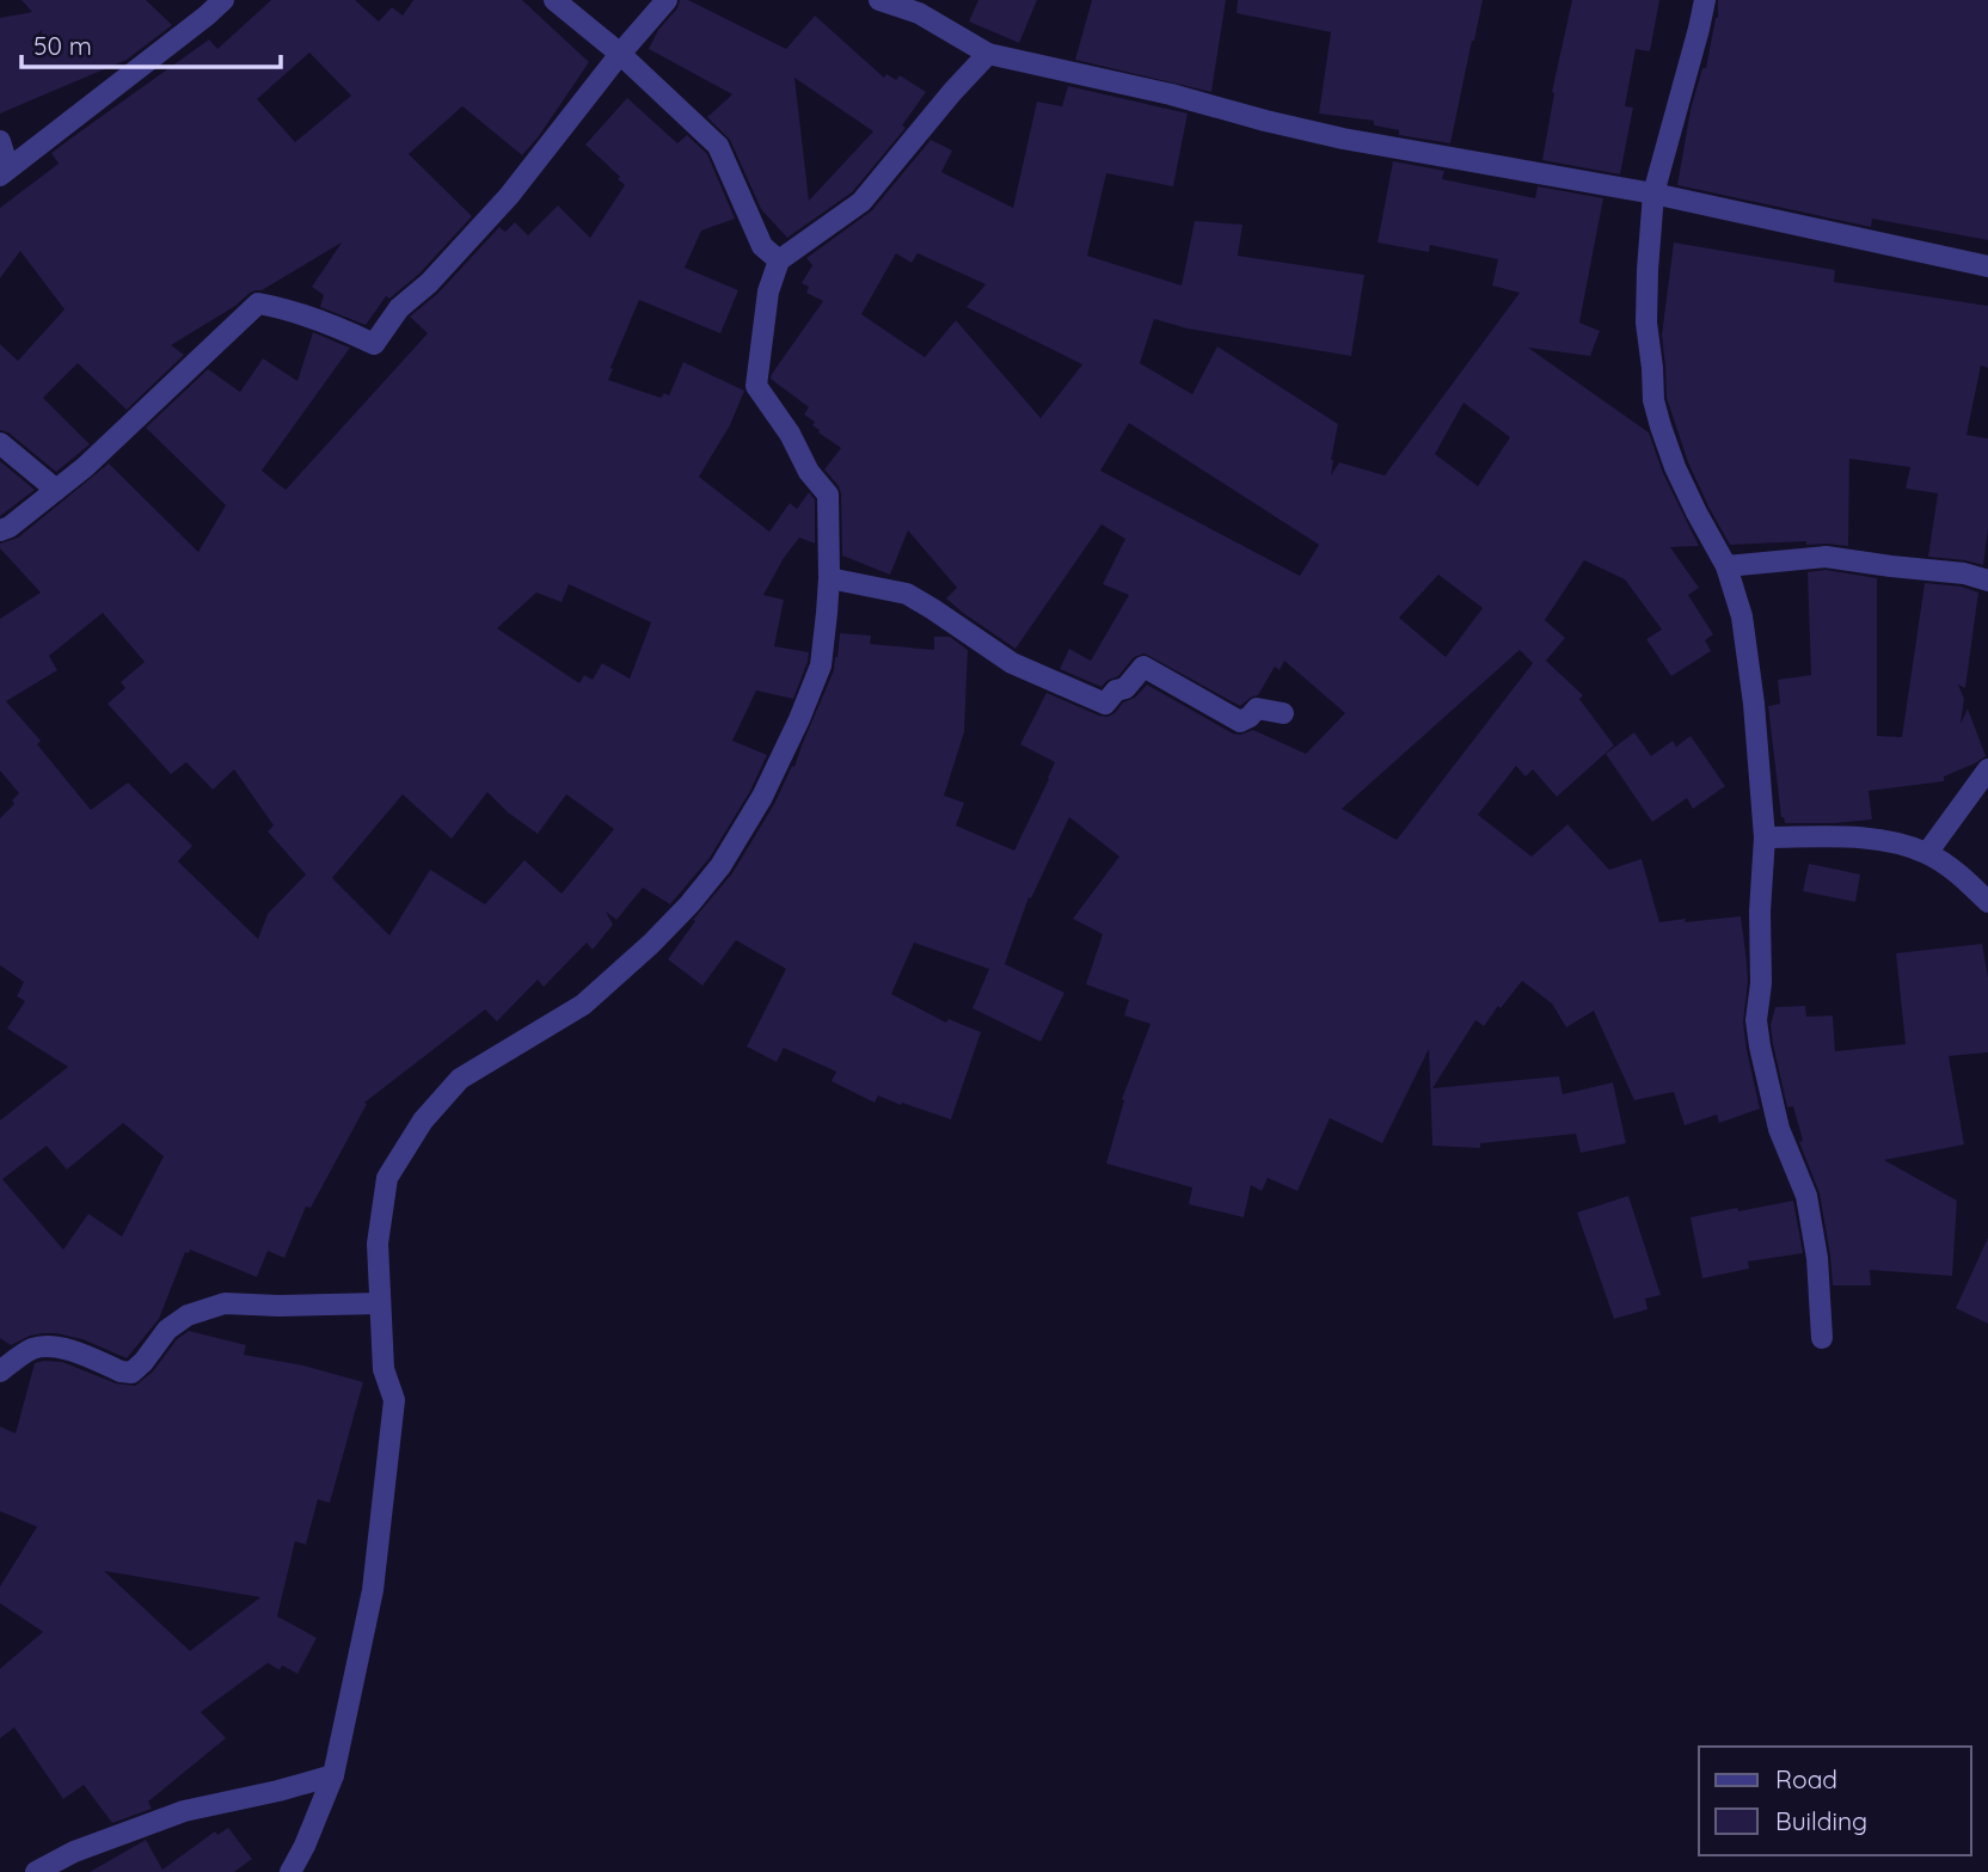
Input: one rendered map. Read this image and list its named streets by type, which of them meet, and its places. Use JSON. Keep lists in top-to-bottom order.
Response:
{
  "legend": ["Road", "Building"],
  "scale_bar": "50 m"
}
